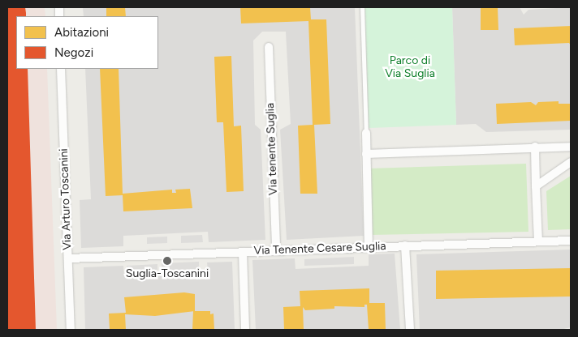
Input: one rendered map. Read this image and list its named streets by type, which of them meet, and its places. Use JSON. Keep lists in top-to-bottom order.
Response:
{
  "streets": {
    "street": ["Via tenente Suglia", "Via Arturo Toscanini", "Via Tenente Cesare Suglia"]
  },
  "crossings": [
    ["Via tenente Suglia", "Via Tenente Cesare Suglia"],
    ["Via Arturo Toscanini", "Via Tenente Cesare Suglia"]
  ],
  "parks": ["Parco di Via Suglia"],
  "places": ["Suglia-Toscanini"],
  "legend": ["Abitazioni", "Negozi"]
}
